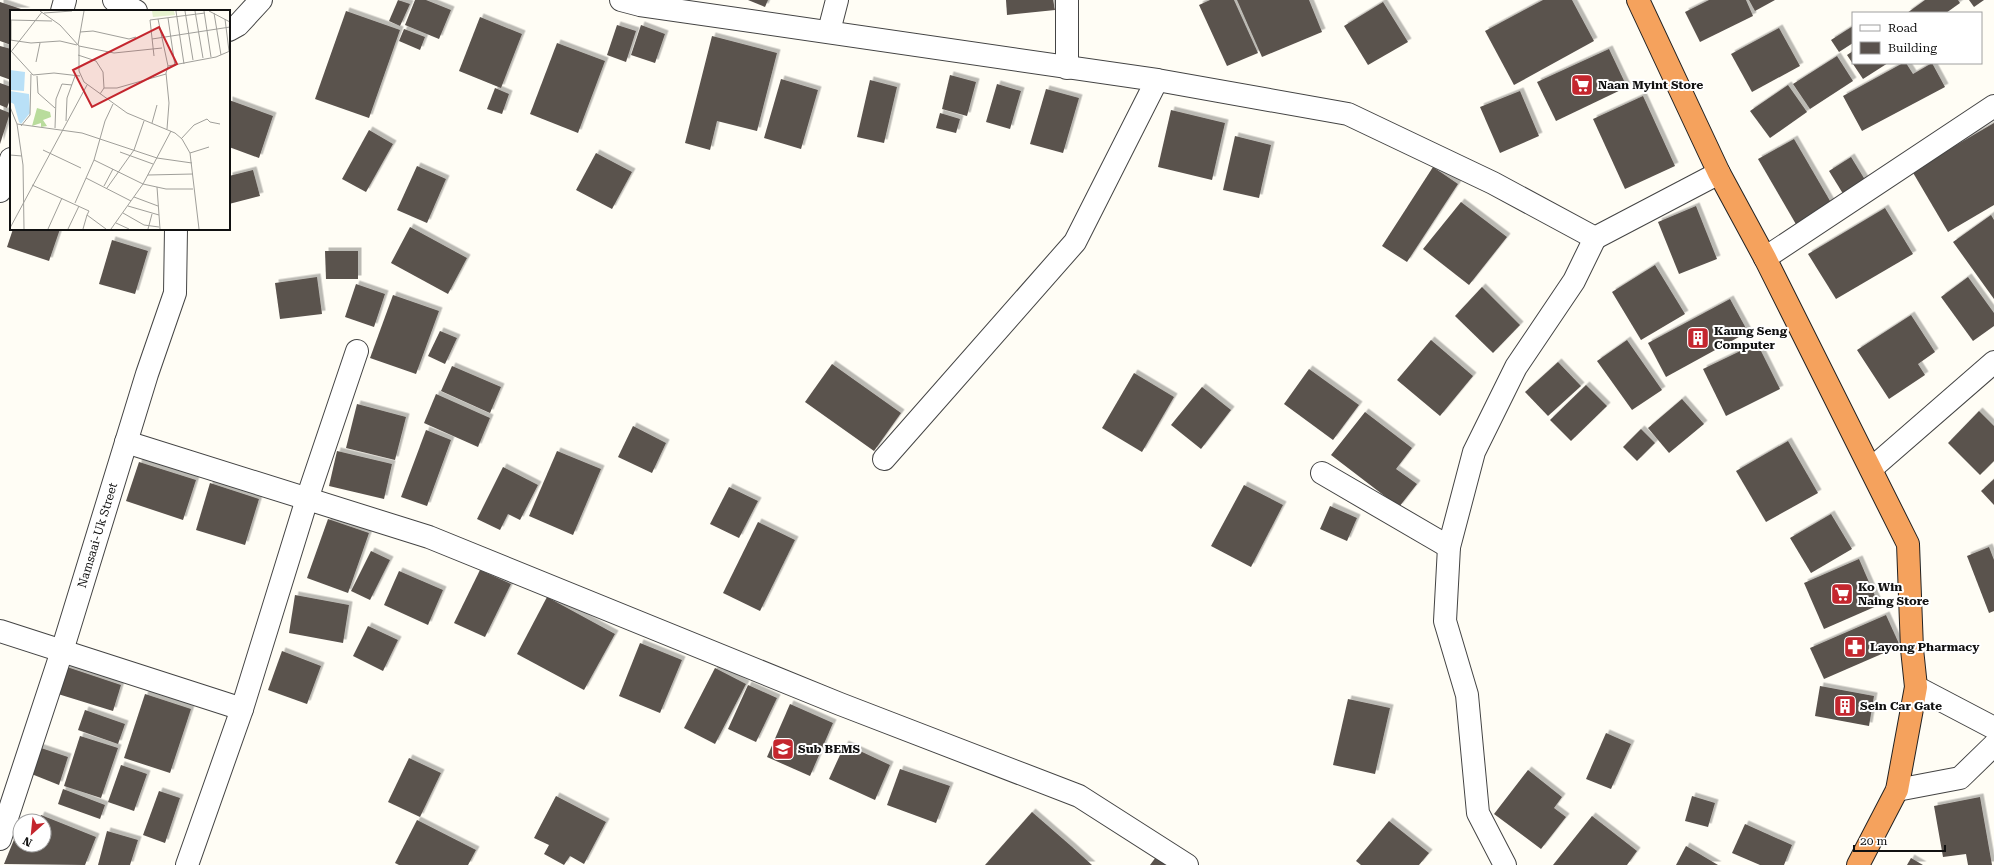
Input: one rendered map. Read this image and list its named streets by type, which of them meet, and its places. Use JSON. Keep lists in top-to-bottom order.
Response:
{
  "streets": {
    "street": ["Namsaai-Uk Street"]
  },
  "places": {
    "supermarket": ["Naan Myint Store", "Ko Win Naing Store"],
    "building": ["Kaung Seng Computer", "Sein Car Gate"],
    "pharmacy": ["Layong Pharmacy"],
    "school or university": ["Sub BEMS"]
  },
  "legend": ["Road", "Building"],
  "scale_bar": "20 m",
  "north": "bottom left"
}
